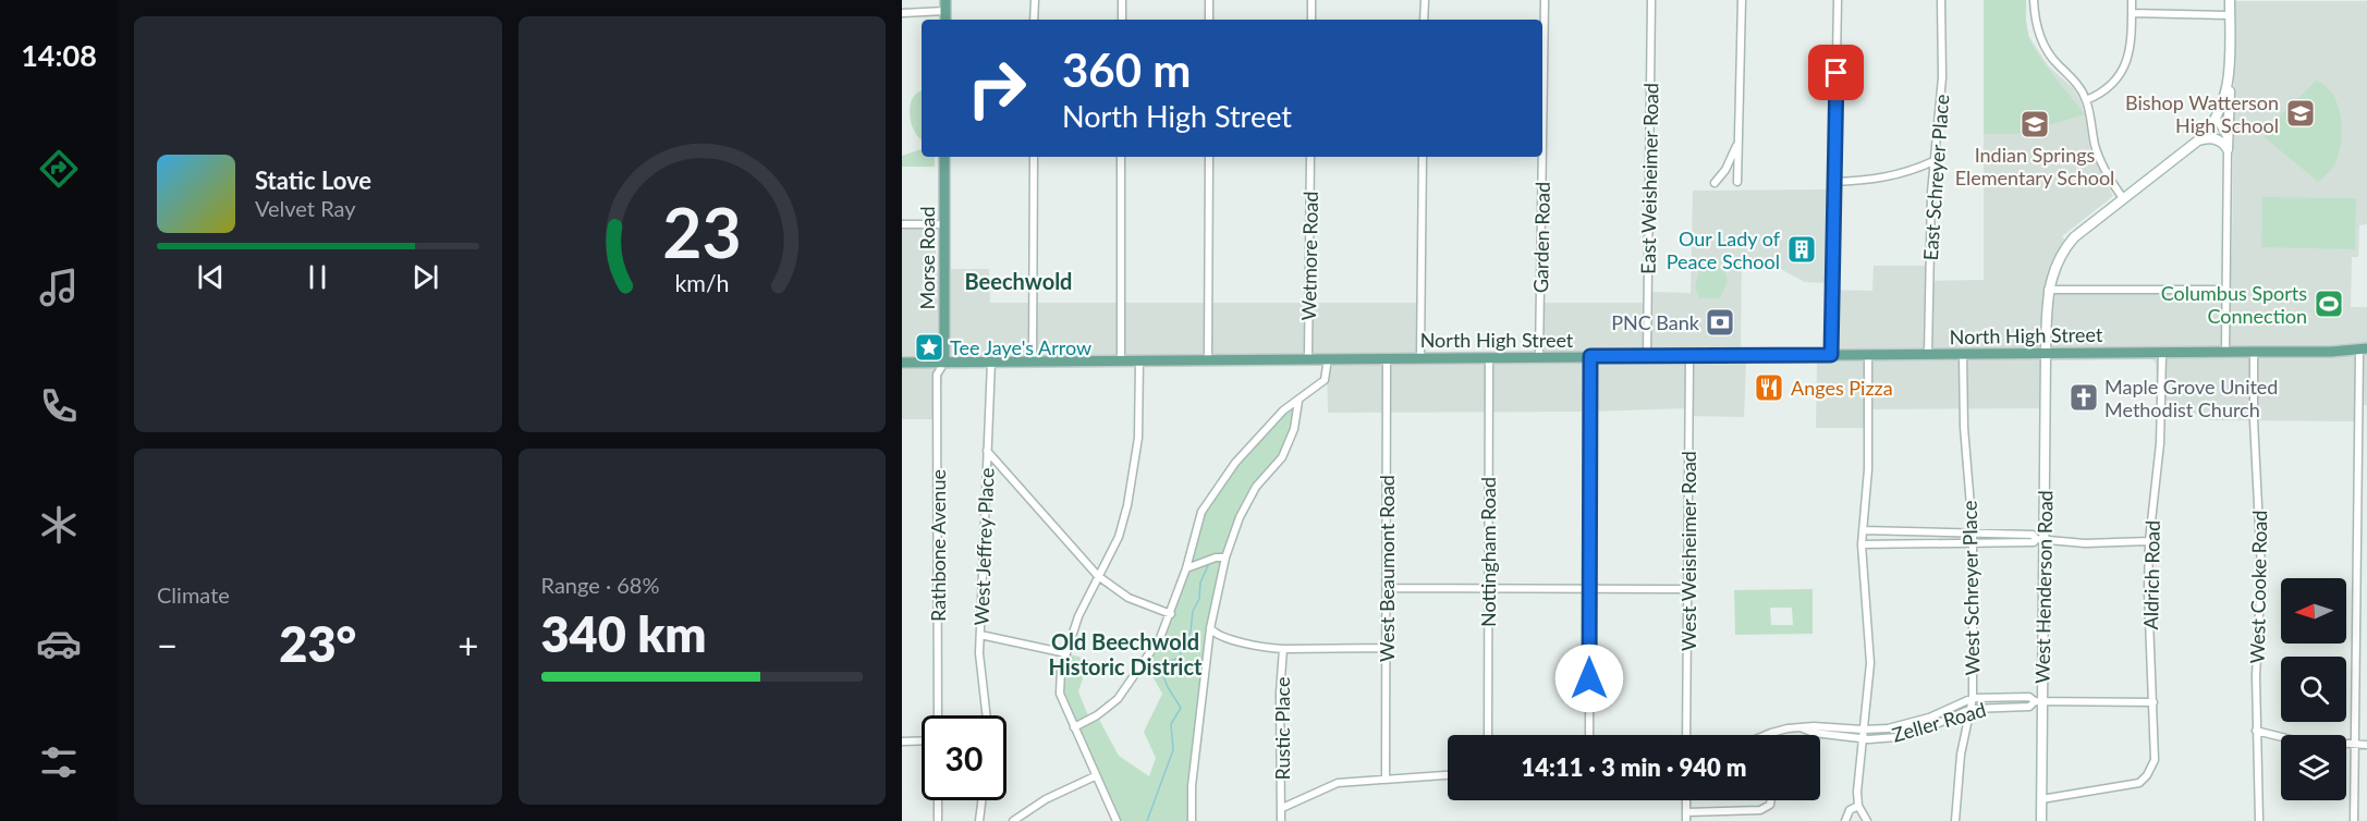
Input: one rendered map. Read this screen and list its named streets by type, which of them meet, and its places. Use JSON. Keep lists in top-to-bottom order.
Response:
{
  "streets": {
    "main road": ["Morse Road", "North High Street", "West Henderson Road"],
    "street": [
      "East Schreyer Place",
      "East Weisheimer Road",
      "Garden Road",
      "Wetmore Road",
      "Rathbone Avenue",
      "West Jeffrey Place",
      "West Weisheimer Road",
      "Nottingham Road",
      "West Beaumont Road",
      "Aldrich Road",
      "West Cooke Road",
      "West Schreyer Place",
      "Zeller Road",
      "Rustic Place"
    ]
  },
  "crossings": [
    ["East Schreyer Place", "North High Street"],
    ["East Weisheimer Road", "North High Street"],
    ["Garden Road", "North High Street"],
    ["Wetmore Road", "North High Street"],
    ["Morse Road", "North High Street"],
    ["Morse Road", "Rathbone Avenue"],
    ["North High Street", "Rathbone Avenue"],
    ["North High Street", "West Jeffrey Place"],
    ["North High Street", "West Weisheimer Road"],
    ["North High Street", "Nottingham Road"],
    ["North High Street", "West Beaumont Road"],
    ["North High Street", "Aldrich Road"],
    ["North High Street", "West Henderson Road"],
    ["North High Street", "West Cooke Road"],
    ["North High Street", "West Schreyer Place"],
    ["Aldrich Road", "West Henderson Road"],
    ["Aldrich Road", "Zeller Road"],
    ["West Henderson Road", "Zeller Road"],
    ["West Schreyer Place", "Zeller Road"]
  ],
  "districts": ["Beechwold", "Old Beechwold Historic District"],
  "places": {
    "school or university": ["Bishop Watterson High School", "Indian Springs Elementary School"],
    "building": ["Our Lady of Peace School"],
    "sports": ["Columbus Sports Connection"],
    "bank": ["PNC Bank"],
    "place": ["Tee Jaye's Arrow"],
    "restaurant": ["Anges Pizza"],
    "church": ["Maple Grove United Methodist Church"]
  },
  "north": "left",
  "page": {
    "tabs": "14:08",
    "turn": ["360 m", "North High Street"],
    "song": ["Static Love", "Velvet Ray"],
    "tile": [
      "Climate",
      ["Range · 68%", "340 km"]
    ],
    "heat": ["−", "23°", "+"],
    "limit": "30",
    "trip": "14:11 · 3 min · 940 m",
    "gauge": ["23", "km/h"]
  }
}
